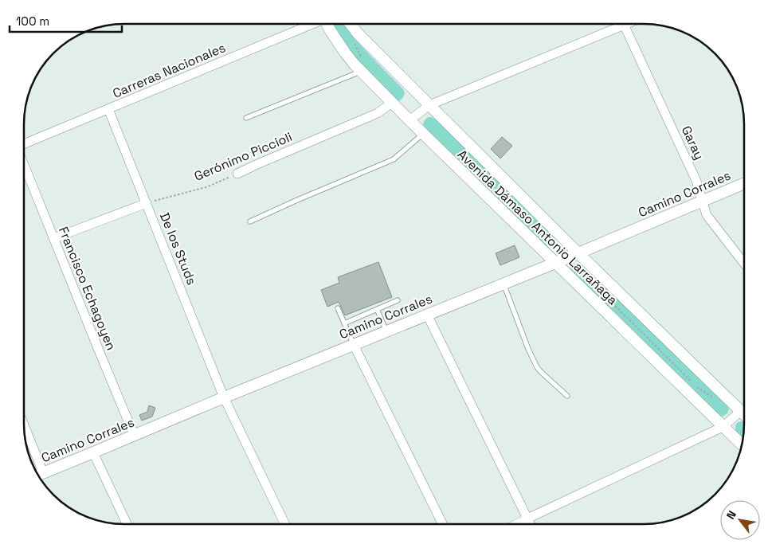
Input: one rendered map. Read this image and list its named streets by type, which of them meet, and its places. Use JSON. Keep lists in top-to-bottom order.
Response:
{
  "streets": {
    "street": [
      "Carreras Nacionales",
      "Garay",
      "Gerónimo Piccioli",
      "Camino Corrales",
      "Avenida Dámaso Antonio Larrañaga",
      "De los Studs",
      "Francisco Echagoyen"
    ]
  },
  "crossings": [
    ["Carreras Nacionales", "De los Studs"],
    ["Garay", "Camino Corrales"],
    ["Gerónimo Piccioli", "Avenida Dámaso Antonio Larrañaga"],
    ["Gerónimo Piccioli", "De los Studs"],
    ["Camino Corrales", "Avenida Dámaso Antonio Larrañaga"],
    ["Camino Corrales", "De los Studs"],
    ["Camino Corrales", "Francisco Echagoyen"]
  ],
  "scale_bar": "100 m",
  "north": "top left"
}
